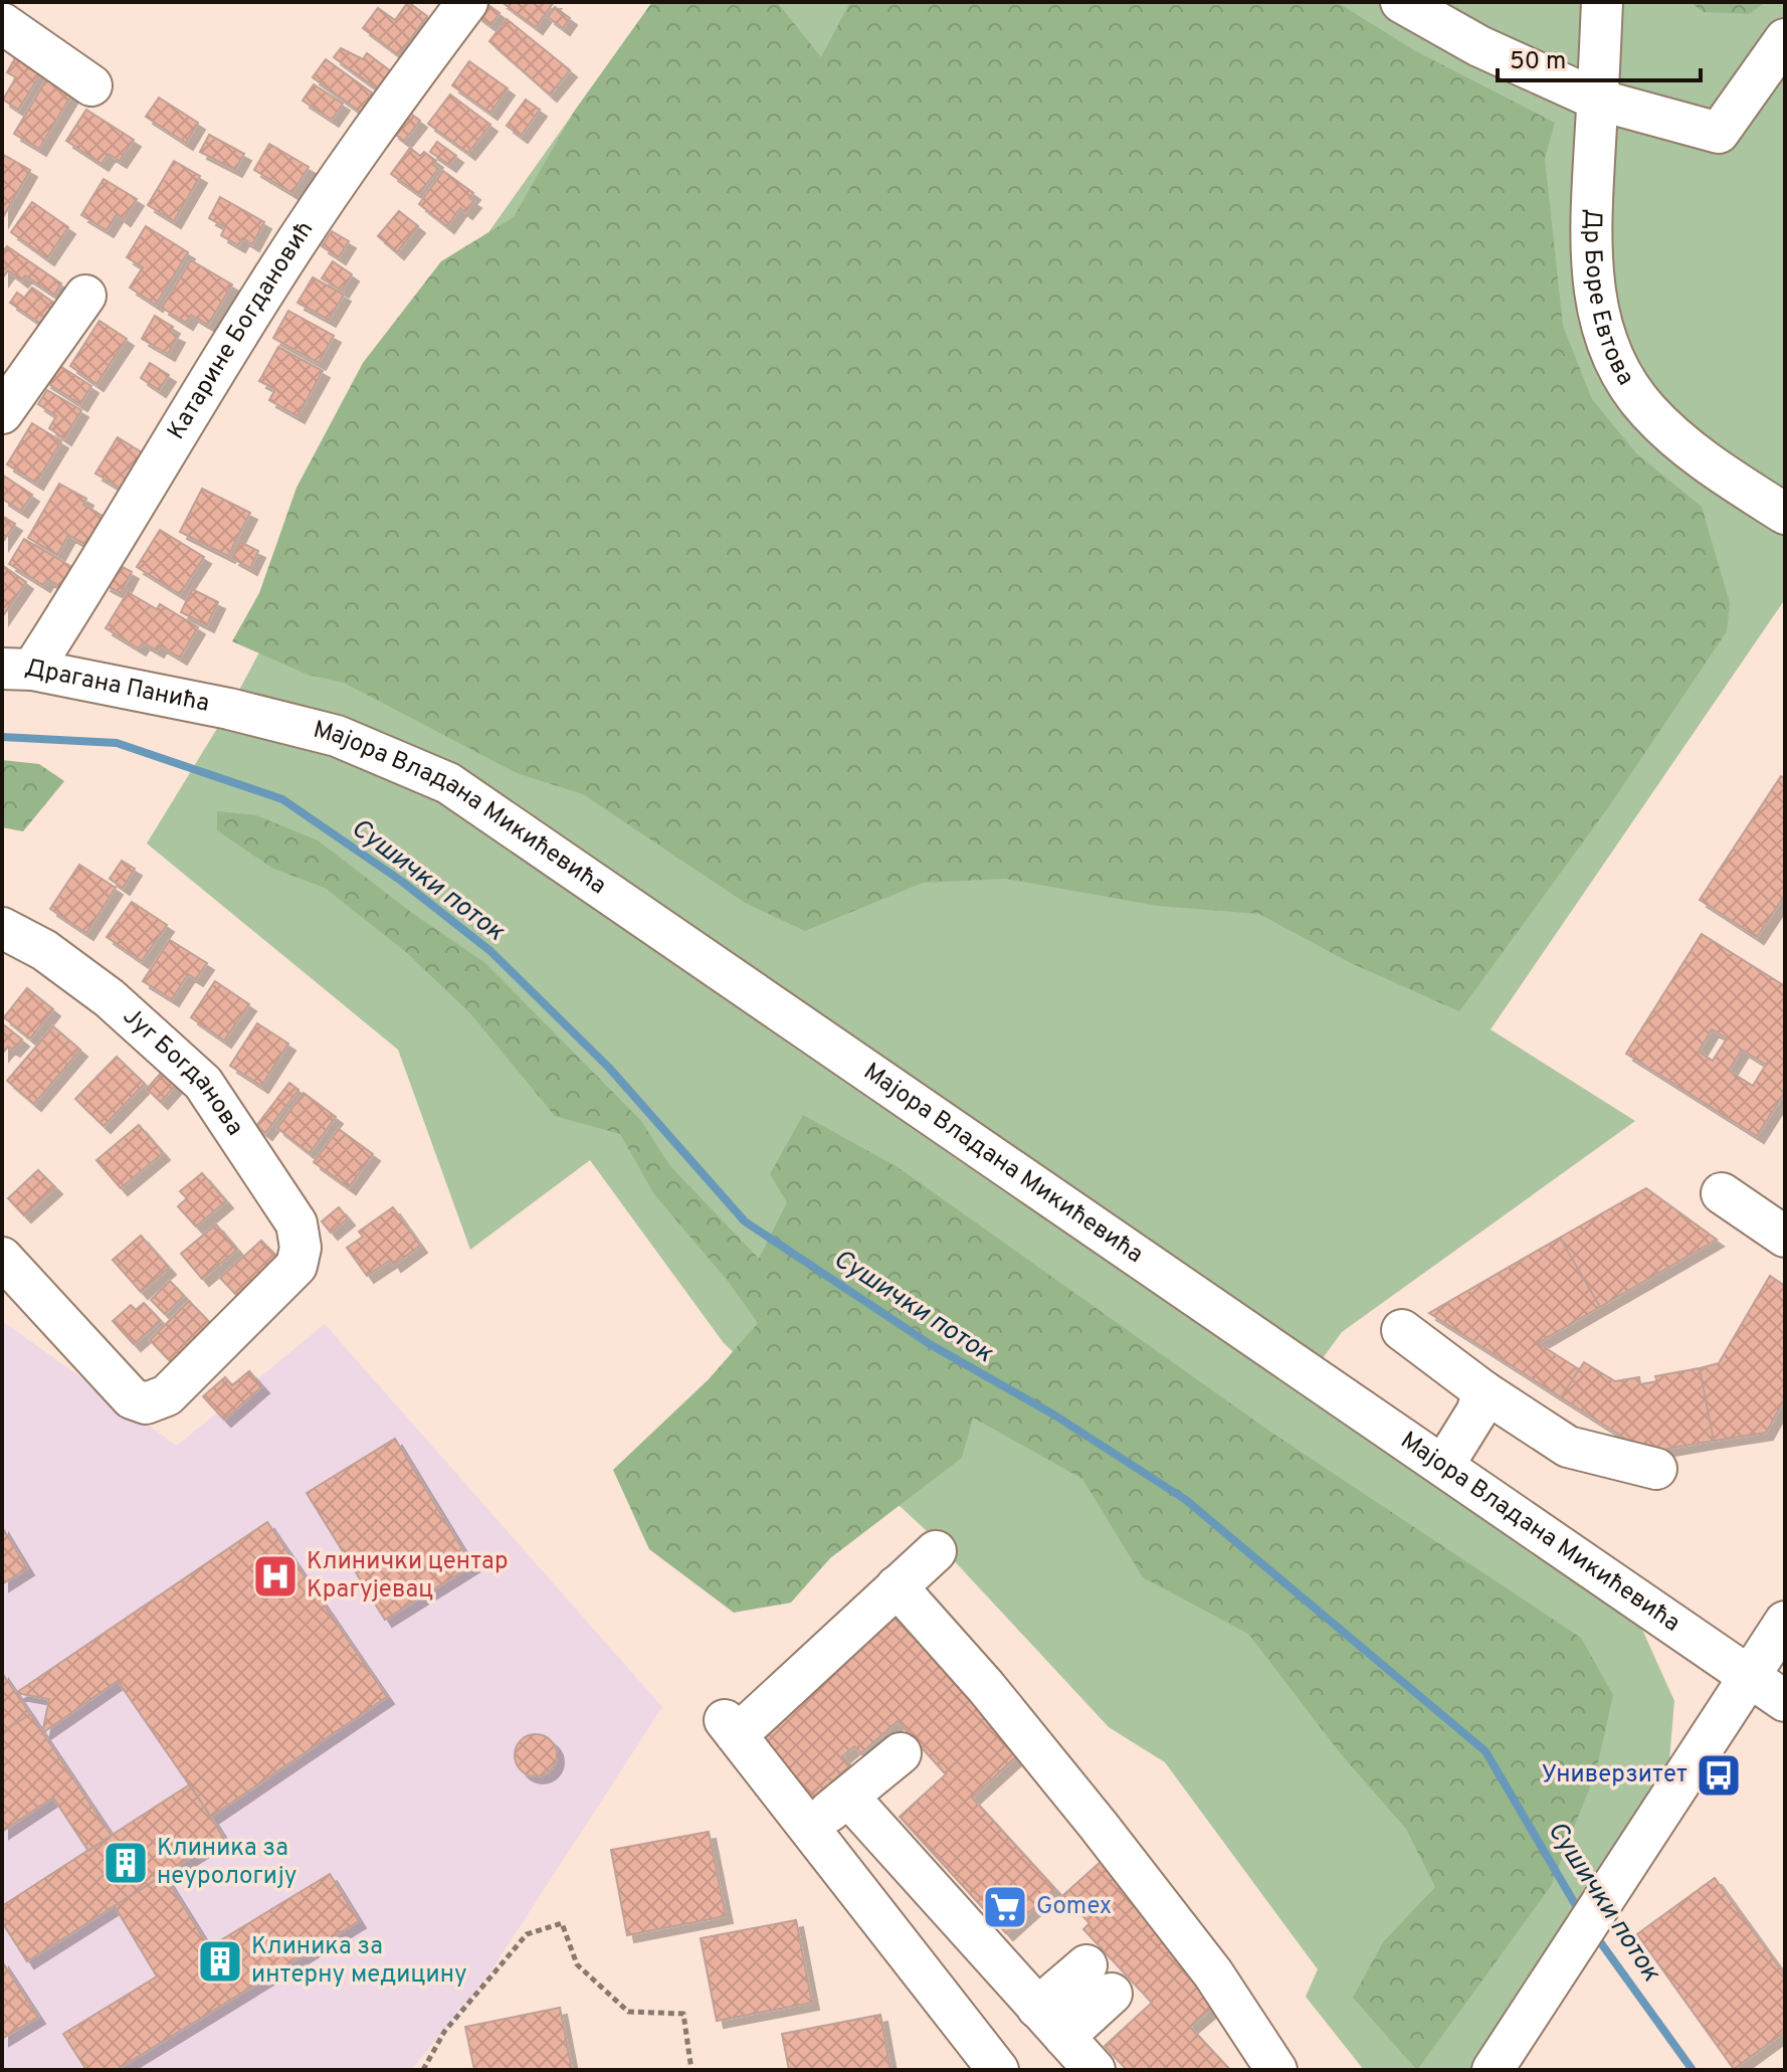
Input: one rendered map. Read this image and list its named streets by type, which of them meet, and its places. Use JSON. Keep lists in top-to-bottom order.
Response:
{
  "streets": {
    "street": [
      "Др Боре Евтова",
      "Катарине Богдановић",
      "Драгана Панића",
      "Мајора Владана Микићевића",
      "Југ Богданова"
    ]
  },
  "crossings": [
    ["Катарине Богдановић", "Драгана Панића"],
    ["Драгана Панића", "Мајора Владана Микићевића"]
  ],
  "water": ["Сушички поток"],
  "places": {
    "hospital": ["Клинички центар Крагујевац"],
    "bus stop": ["Универзитет"],
    "building": ["Клиника за неурологију", "Клиника за интерну медицину"],
    "supermarket": ["Gomex"]
  },
  "scale_bar": "50 m"
}
